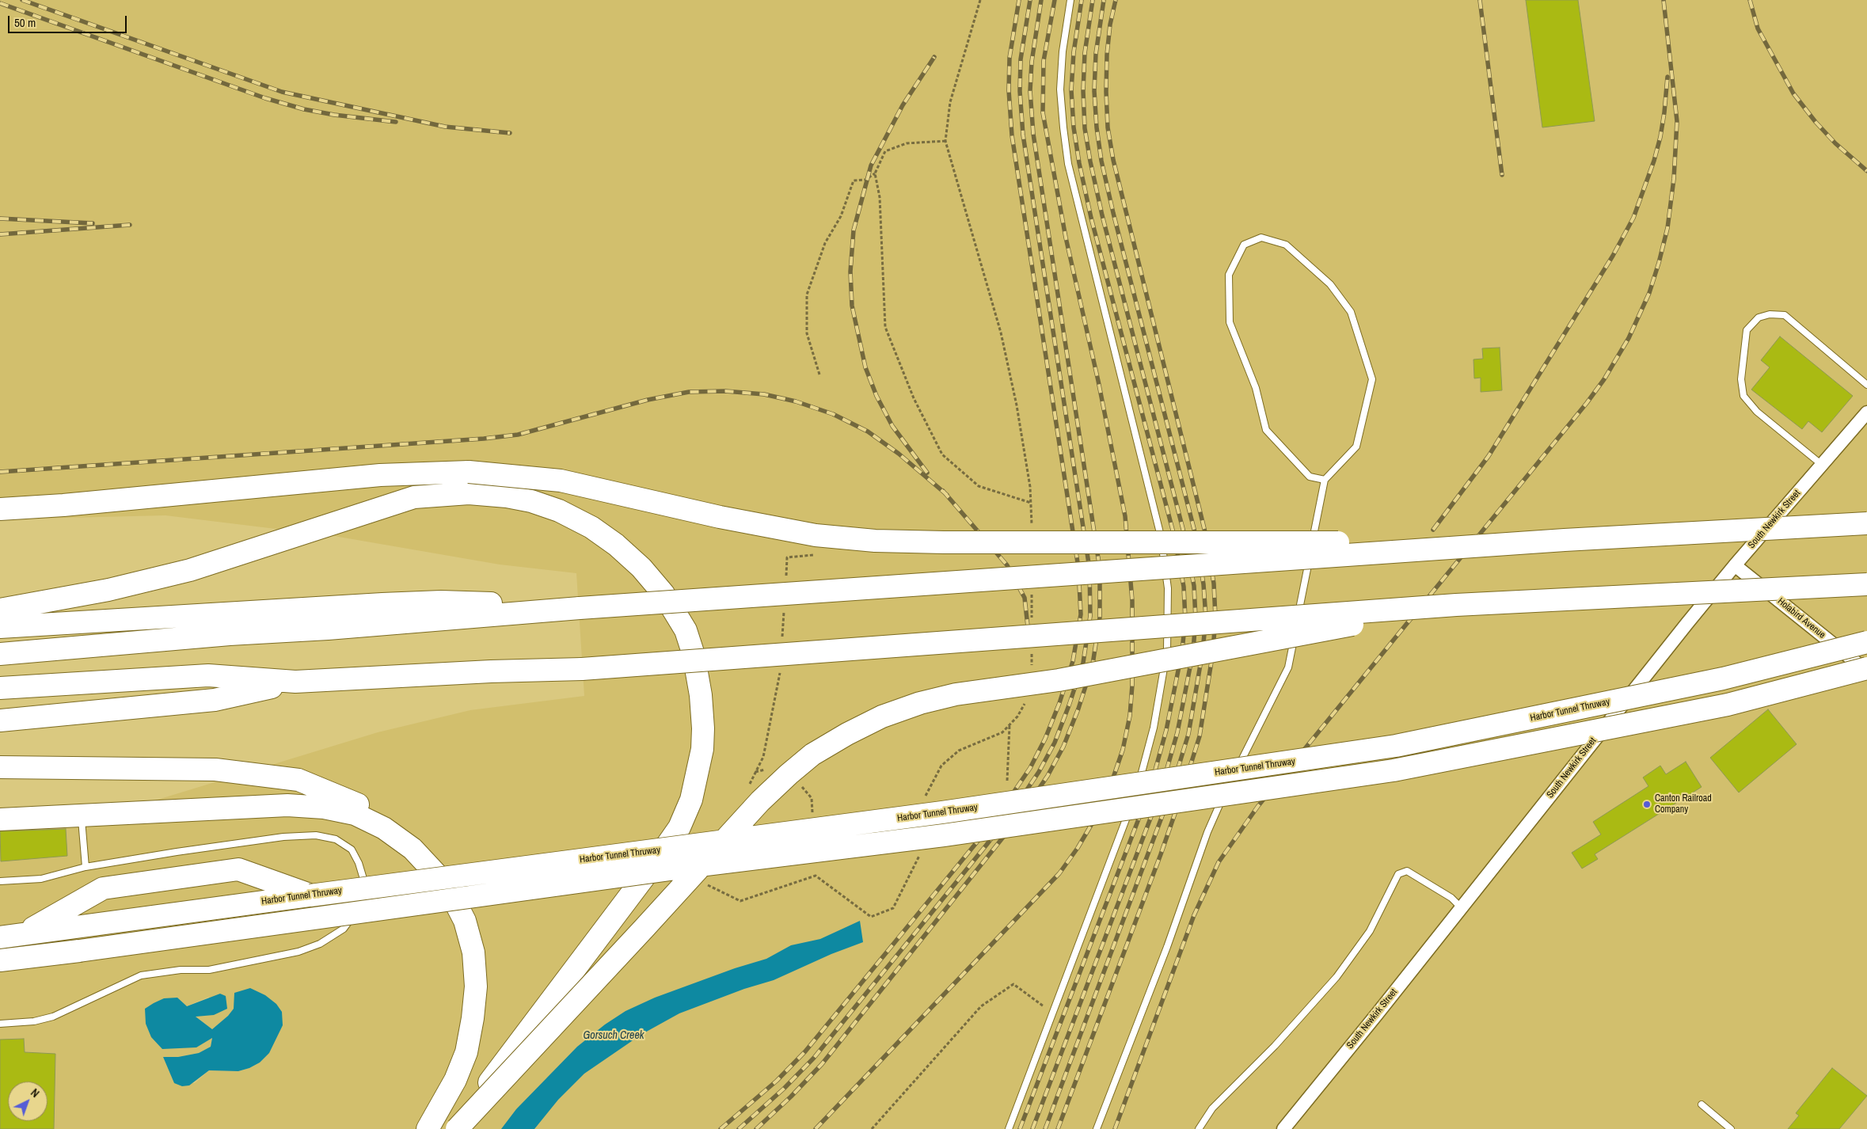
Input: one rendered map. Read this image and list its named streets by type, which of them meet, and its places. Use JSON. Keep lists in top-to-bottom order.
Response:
{
  "streets": {
    "highway": ["Harbor Tunnel Thruway"],
    "street": ["South Newkirk Street", "Holabird Avenue"]
  },
  "crossings": [
    ["South Newkirk Street", "Holabird Avenue"]
  ],
  "water": ["Gorsuch Creek"],
  "places": ["Canton Railroad Company"],
  "scale_bar": "50 m",
  "north": "top right"
}
